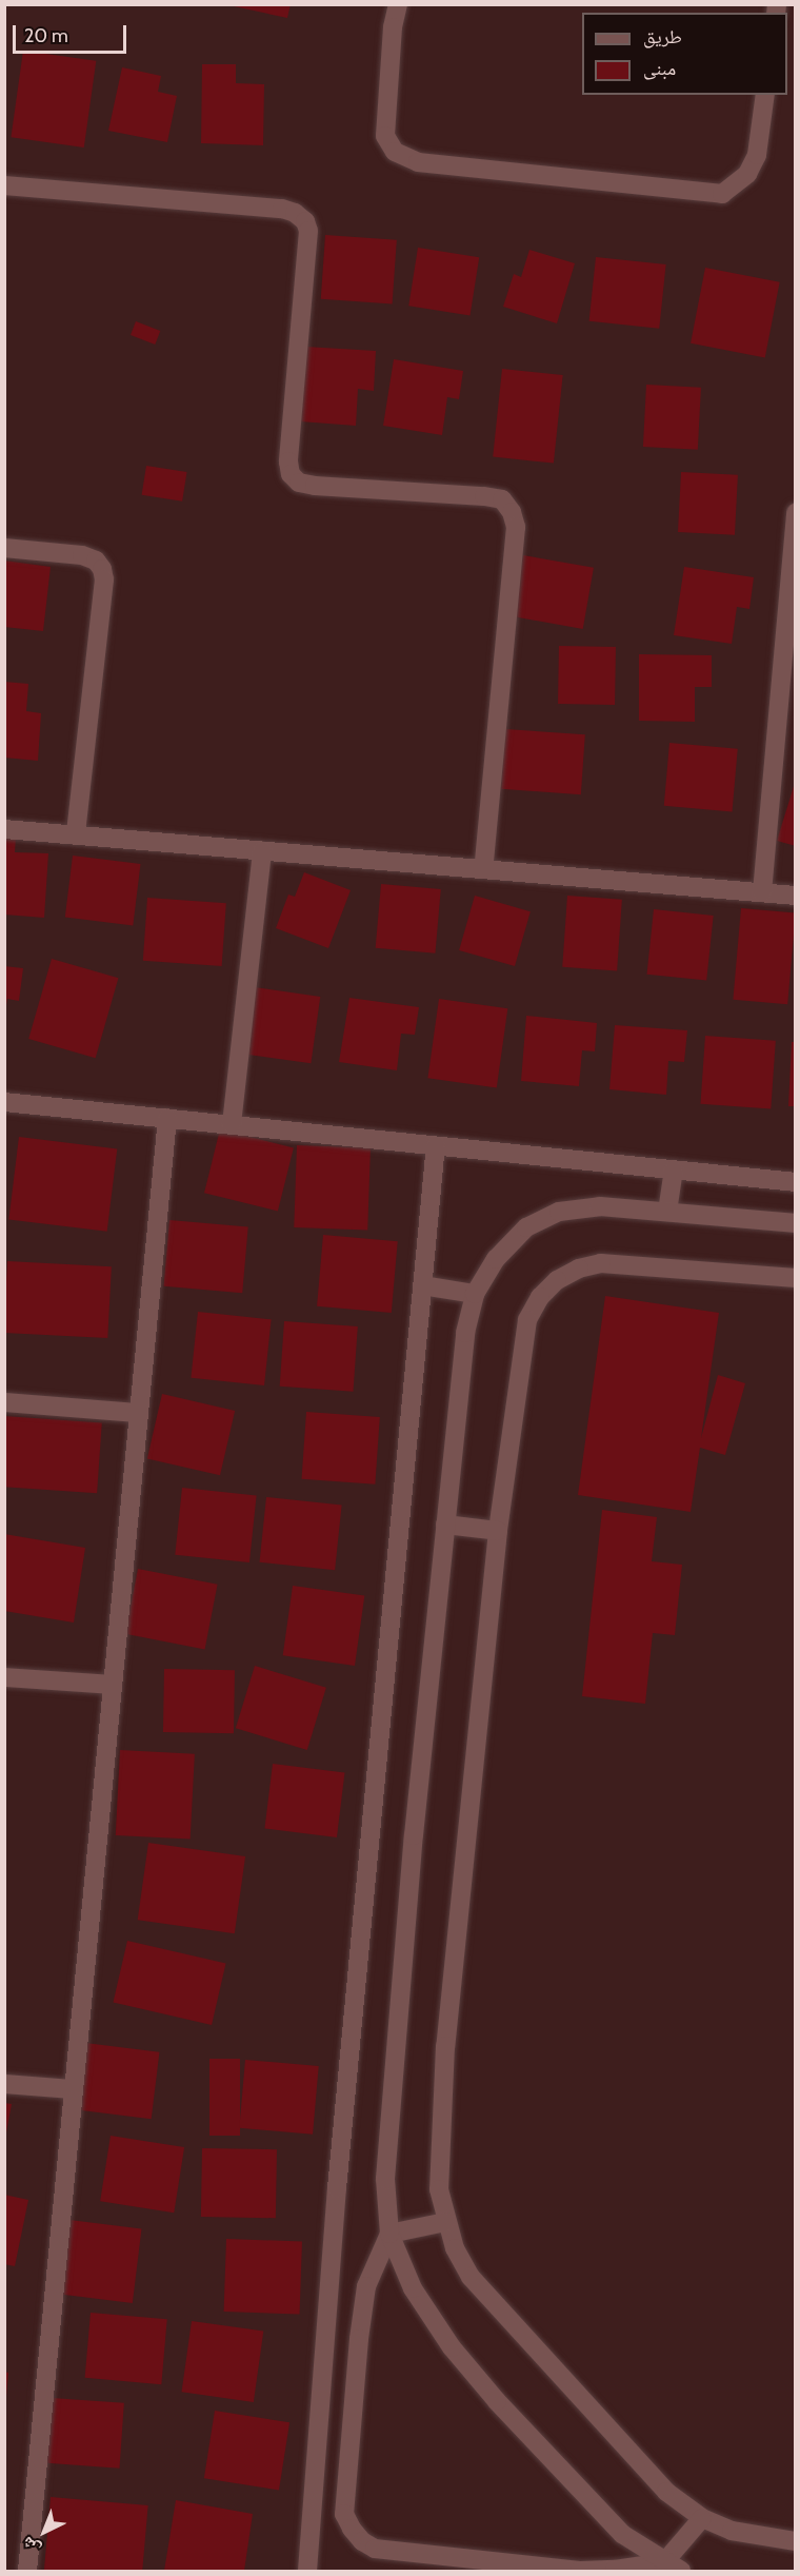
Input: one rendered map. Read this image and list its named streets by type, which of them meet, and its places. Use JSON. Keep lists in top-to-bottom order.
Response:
{
  "legend": ["طريق", "مبنى"],
  "scale_bar": "20 m",
  "north": "bottom left"
}
